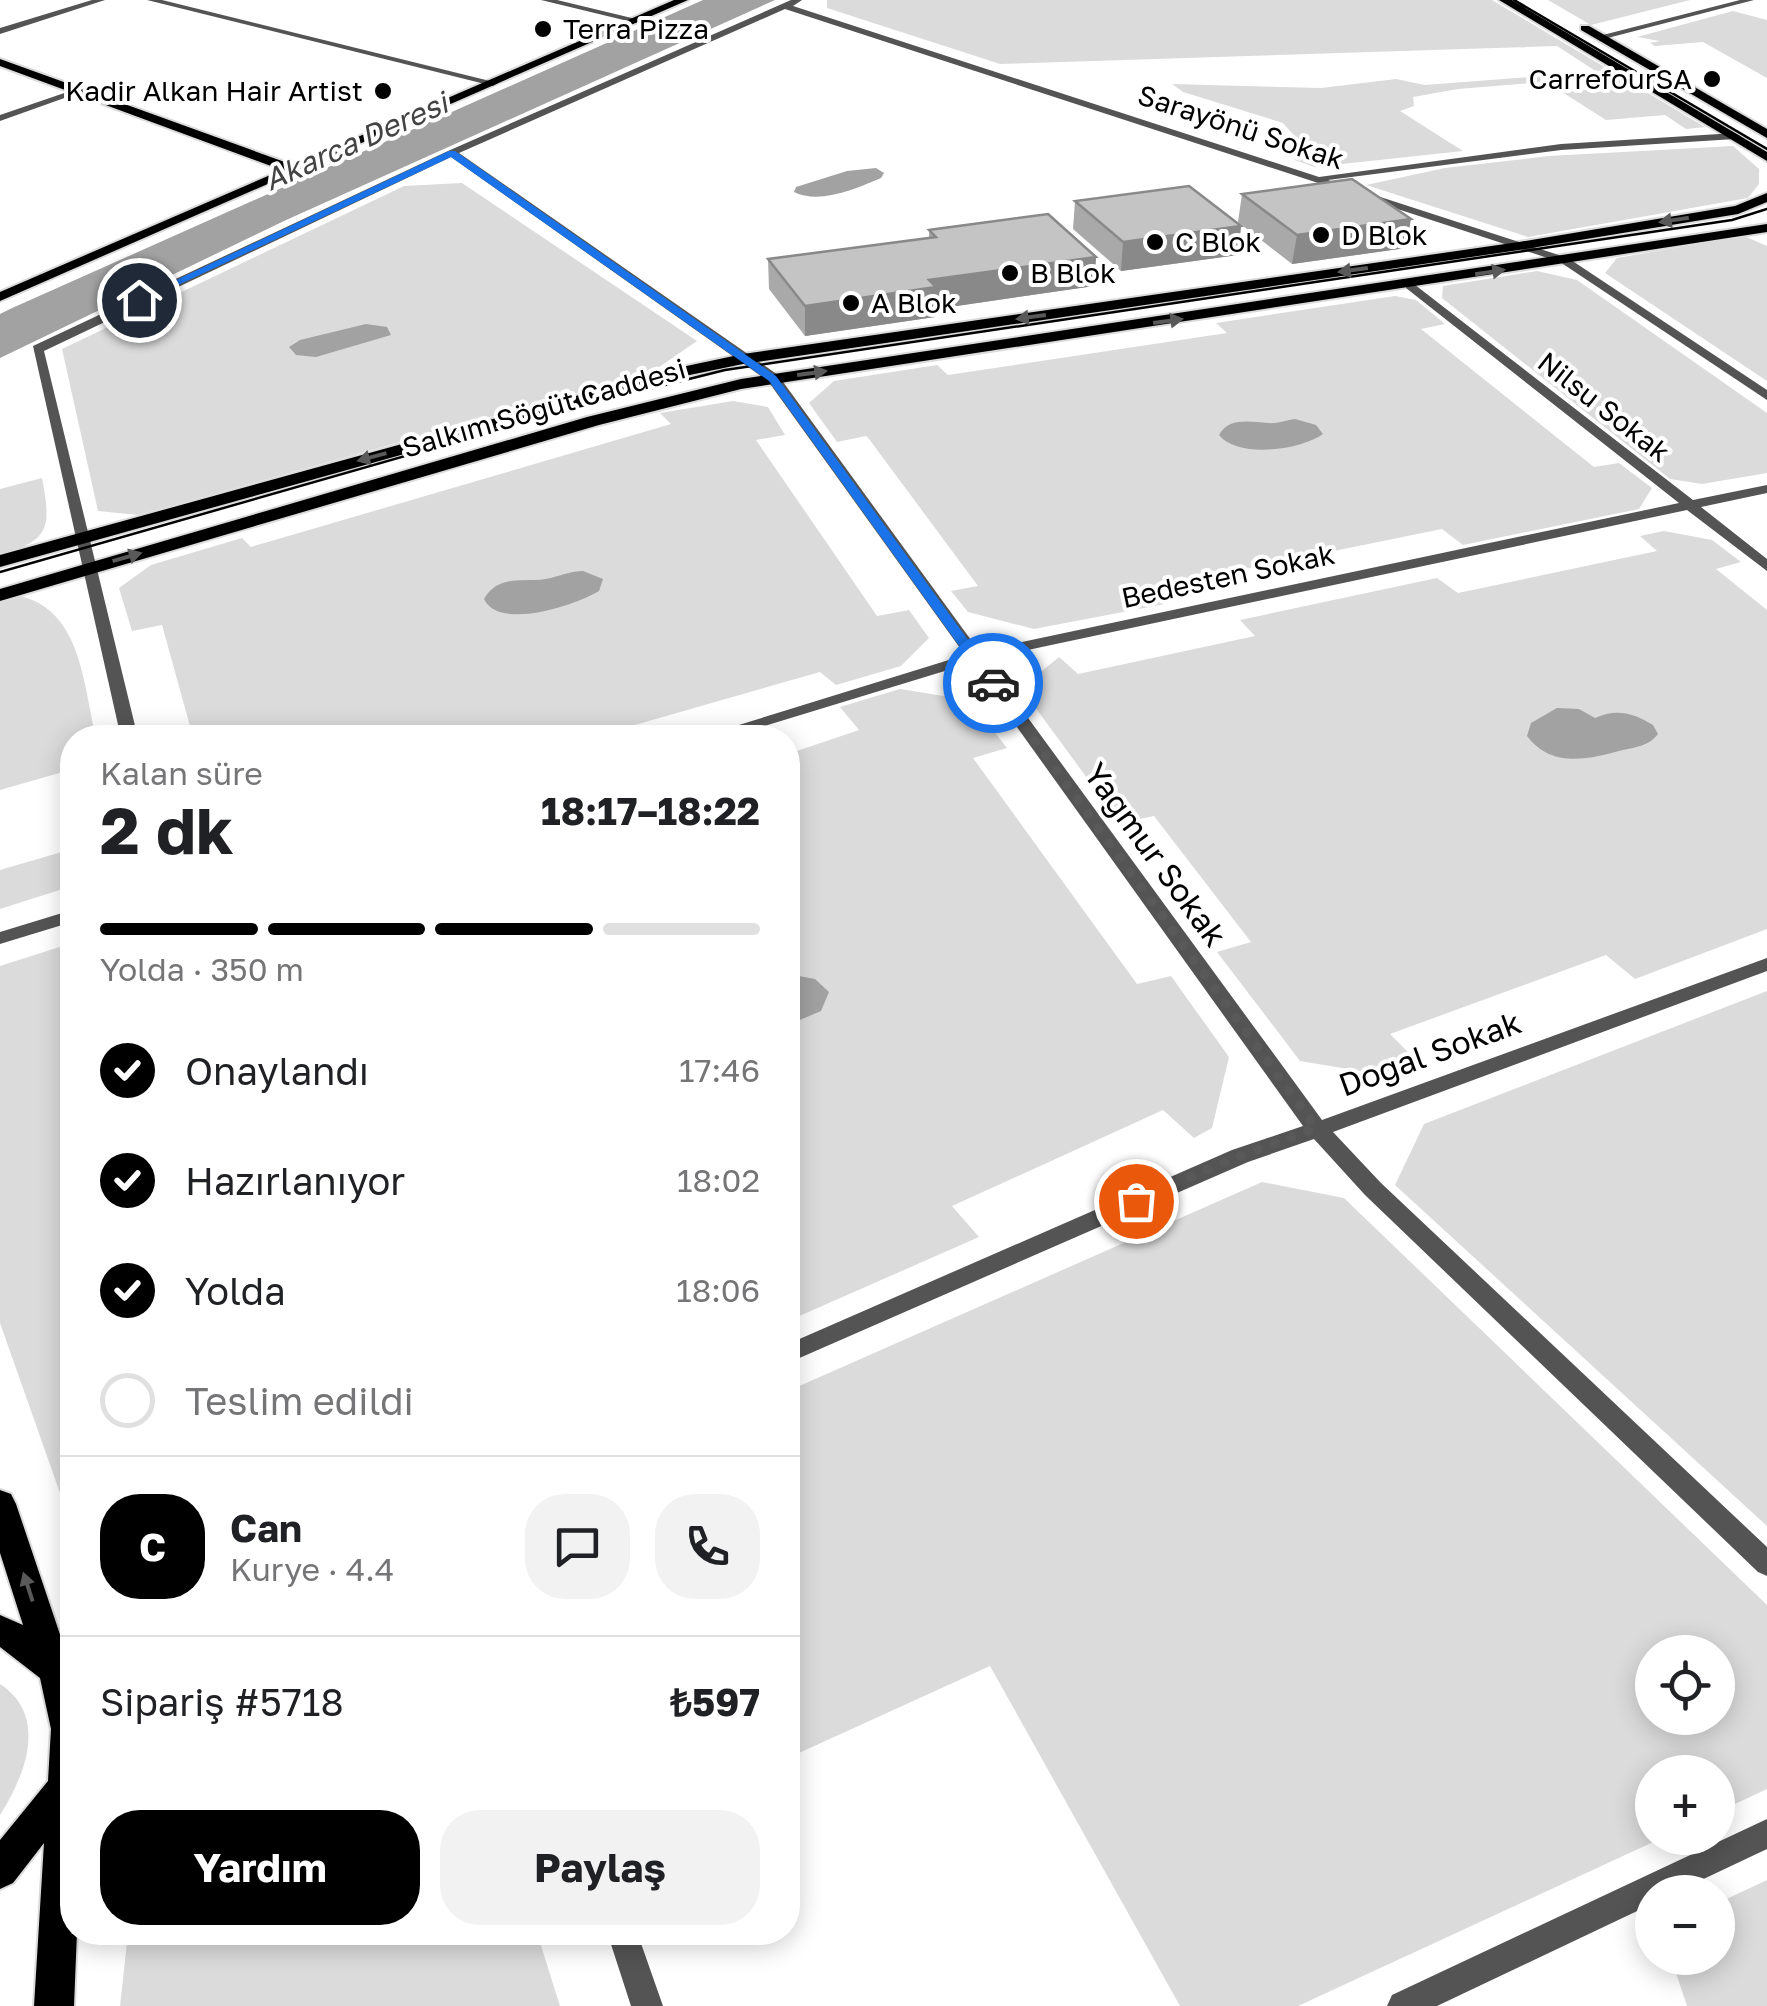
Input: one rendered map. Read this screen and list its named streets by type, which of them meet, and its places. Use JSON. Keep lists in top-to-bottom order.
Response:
{
  "streets": {
    "main road": ["Salkım Söğüt Caddesi"],
    "street": [
      "Sarayönü Sokak",
      "Nilsu Sokak",
      "Bedesten Sokak",
      "Yağmur Sokak",
      "Doğal Sokak"
    ]
  },
  "crossings": [
    ["Sarayönü Sokak", "Salkım Söğüt Caddesi"],
    ["Nilsu Sokak", "Salkım Söğüt Caddesi"],
    ["Nilsu Sokak", "Bedesten Sokak"],
    ["Salkım Söğüt Caddesi", "Yağmur Sokak"],
    ["Bedesten Sokak", "Yağmur Sokak"],
    ["Yağmur Sokak", "Doğal Sokak"]
  ],
  "water": ["Akarca Deresi"],
  "places": [
    "Terra Pizza",
    "CarrefourSA",
    "Kadir Alkan Hair Artist",
    "D Blok",
    "C Blok",
    "B Blok",
    "A Blok"
  ],
  "page": {
    "heading": ["2 dk", "Kalan süre", "18:17–18:22"],
    "panel": [
      "Can",
      "Kurye · 4.4",
      "Sipariş #5718",
      "₺597"
    ],
    "bar": "Yolda · 350 m",
    "list": [
      ["Onaylandı", "17:46"],
      ["Hazırlanıyor", "18:02"],
      ["Yolda", "18:06"],
      "Teslim edildi"
    ],
    "round": "C",
    "map_buttons": ["+", "−"],
    "buttons": ["Yardım", "Paylaş"]
  }
}
